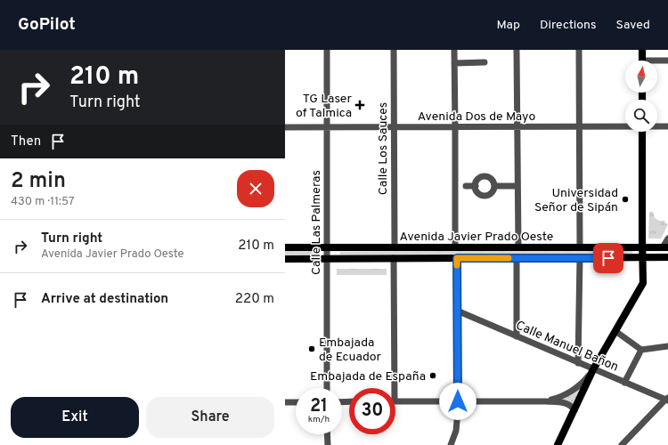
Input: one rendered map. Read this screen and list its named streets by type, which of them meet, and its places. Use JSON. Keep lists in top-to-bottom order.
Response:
{
  "streets": {
    "main road": ["Avenida Javier Prado Oeste"],
    "street": [
      "Avenida Dos de Mayo",
      "Calle Los Sauces",
      "Calle Las Palmeras",
      "Calle Manuel Bañon"
    ]
  },
  "crossings": [
    ["Avenida Dos de Mayo", "Calle Los Sauces"],
    ["Avenida Dos de Mayo", "Calle Las Palmeras"],
    ["Calle Los Sauces", "Avenida Javier Prado Oeste"],
    ["Calle Las Palmeras", "Avenida Javier Prado Oeste"]
  ],
  "places": {
    "health": ["TG Laser of Talmica"],
    "other": ["Universidad Señor de Sipán", "Embajada de Ecuador", "Embajada de España"]
  },
  "north": "top",
  "page": {
    "header": "GoPilot",
    "nav": ["Map", "Directions", "Saved"],
    "turn": ["210 m", "Turn right"],
    "then": "Then",
    "heading": ["2 min", "430 m · 11:57"],
    "list": [
      {
        "name": "Turn right",
        "note": "Avenida Javier Prado Oeste",
        "value": "210 m"
      },
      {
        "name": "Arrive at destination",
        "value": "220 m"
      }
    ],
    "speed": "21 km/h",
    "limit": "30",
    "buttons": ["Exit", "Share"]
  }
}
